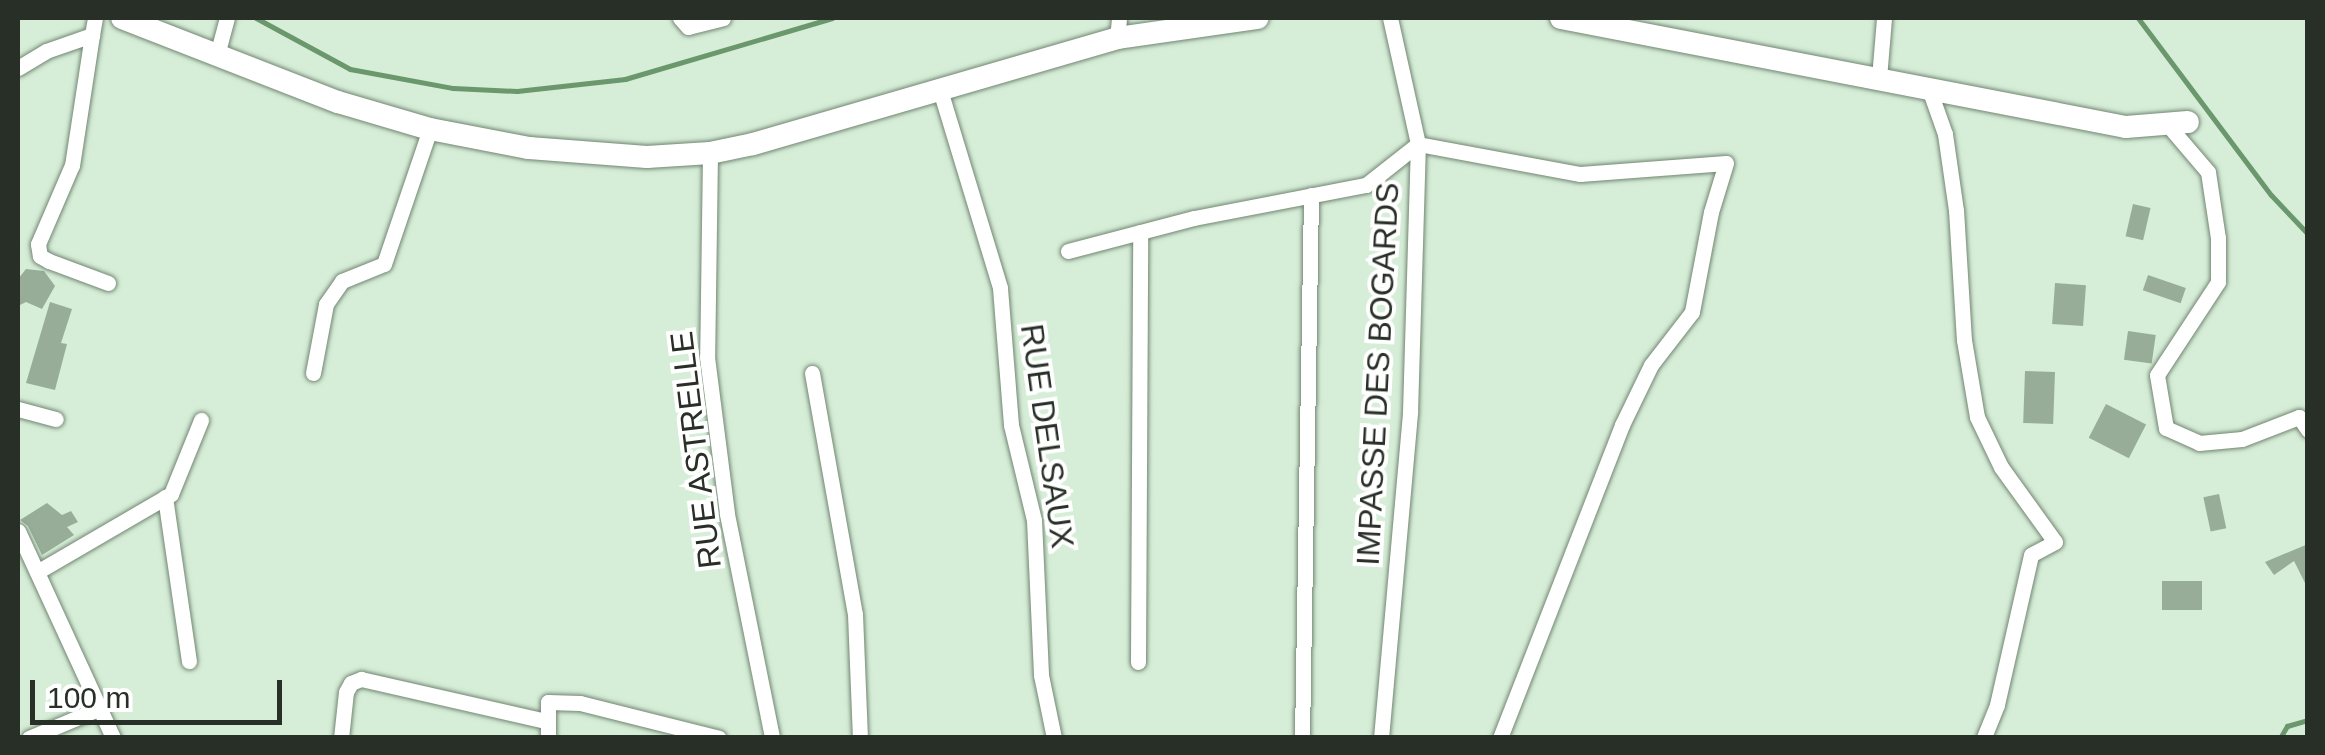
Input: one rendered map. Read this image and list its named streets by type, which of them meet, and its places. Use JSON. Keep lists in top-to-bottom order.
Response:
{
  "streets": {
    "street": ["IMPASSE DES BOGARDS", "RUE DELSAUX", "RUE ASTRELLE"]
  },
  "scale_bar": "100 m"
}
